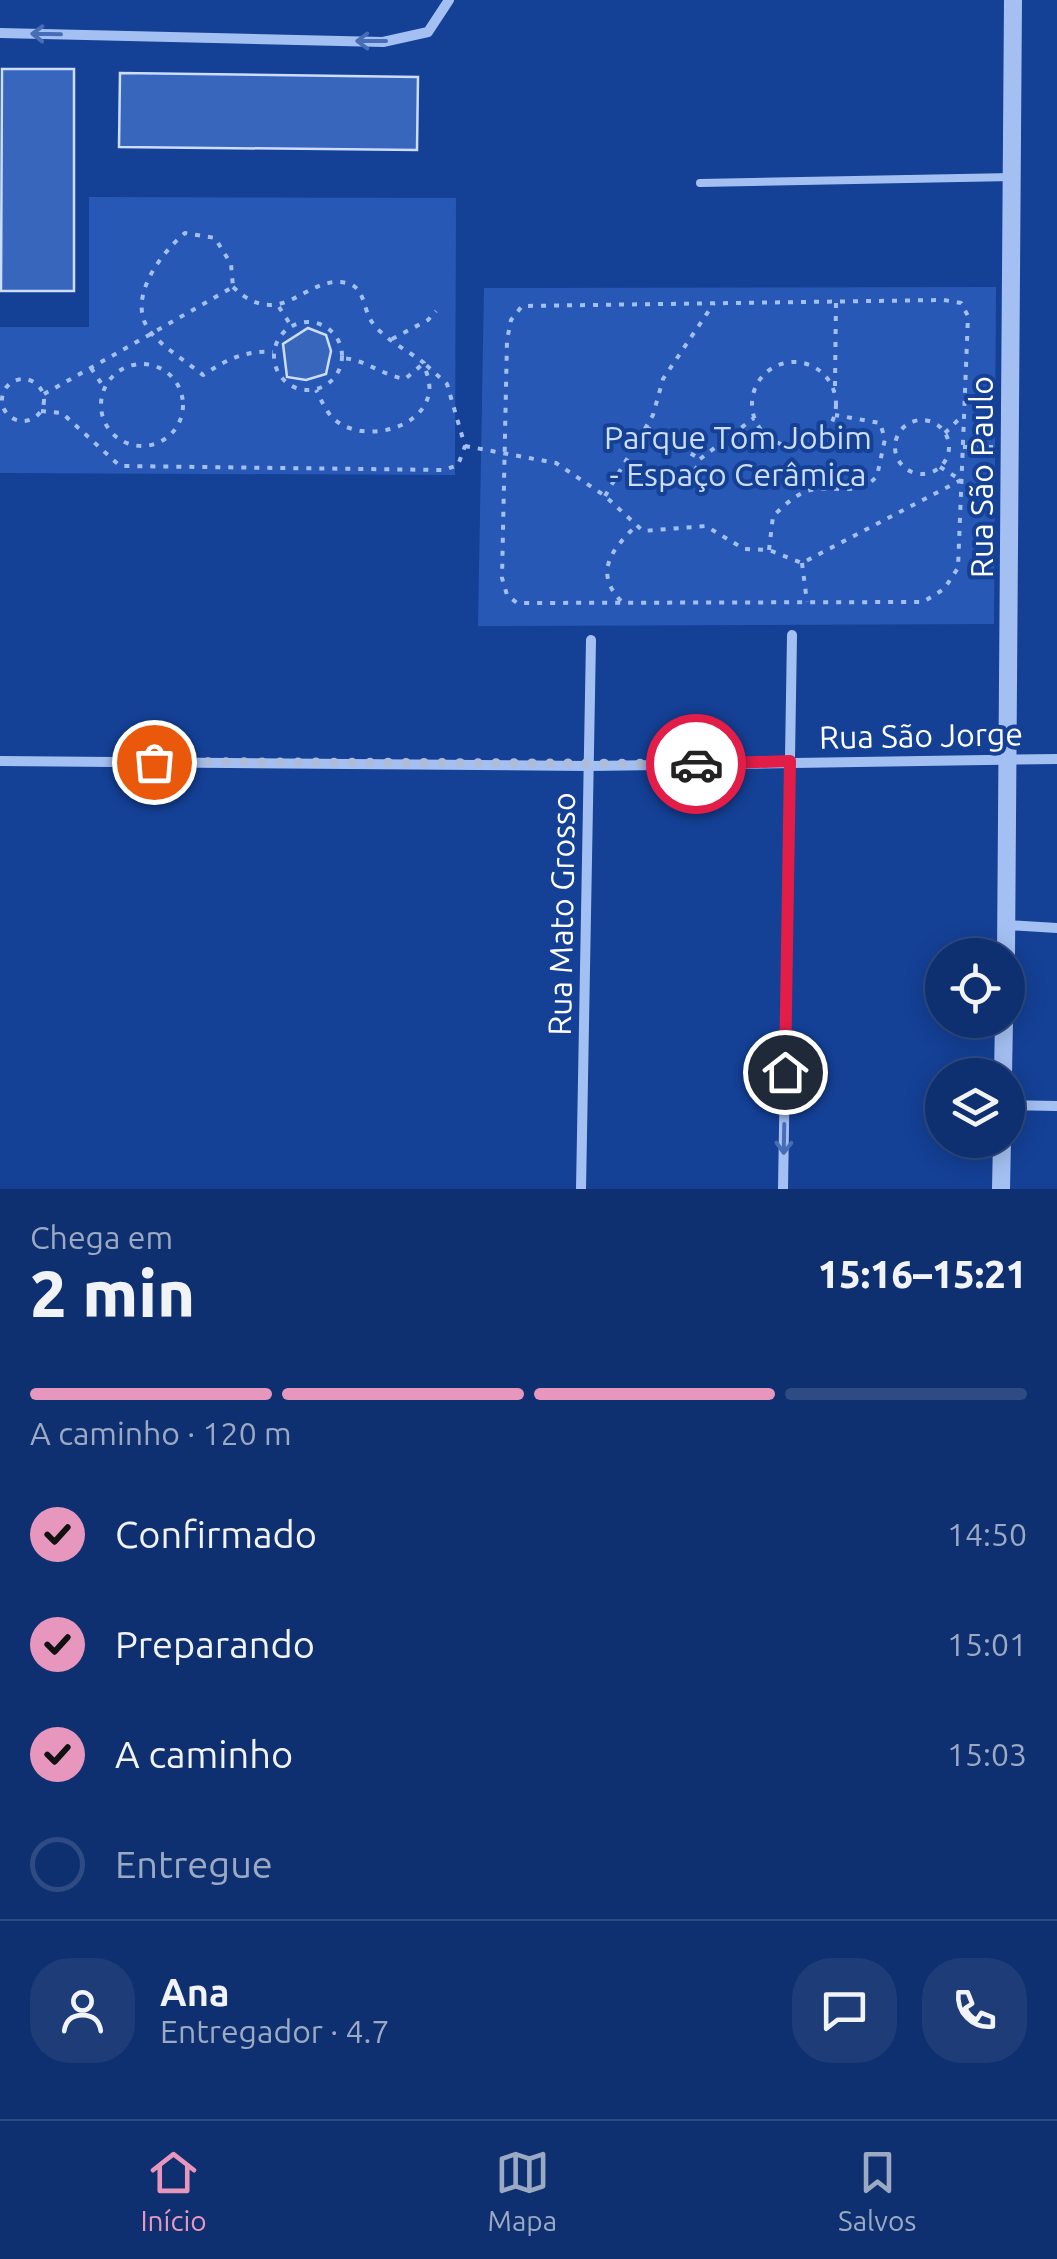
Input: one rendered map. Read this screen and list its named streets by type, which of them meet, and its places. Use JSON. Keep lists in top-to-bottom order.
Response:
{
  "streets": {
    "street": ["Rua São Paulo", "Rua São Jorge", "Rua Mato Grosso"]
  },
  "crossings": [
    ["Rua São Paulo", "Rua São Jorge"],
    ["Rua São Jorge", "Rua Mato Grosso"]
  ],
  "parks": ["Parque Tom Jobim - Espaço Cerâmica"],
  "page": {
    "heading": ["2 min", "Chega em", "15:16–15:21"],
    "panel": ["Ana", "Entregador · 4.7"],
    "bar": "A caminho · 120 m",
    "list": [
      ["Confirmado", "14:50"],
      ["Preparando", "15:01"],
      ["A caminho", "15:03"],
      "Entregue"
    ],
    "tabs": ["Início", "Mapa", "Salvos"]
  }
}
